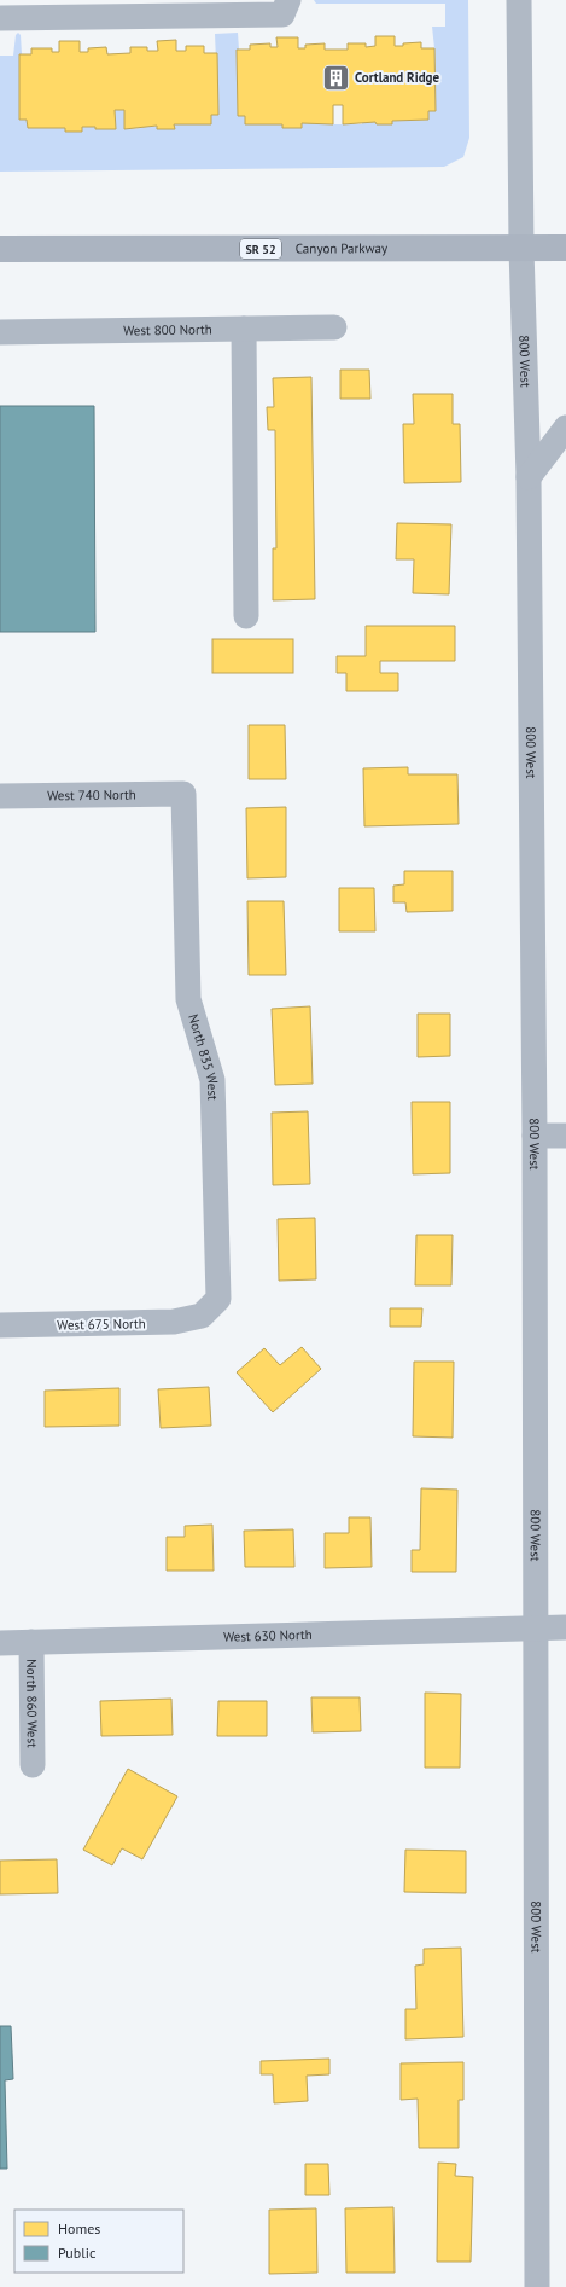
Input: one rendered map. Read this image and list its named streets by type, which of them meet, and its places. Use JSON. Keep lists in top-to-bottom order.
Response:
{
  "streets": {
    "highway": ["SR 52", "Canyon Parkway"],
    "street": [
      "West 800 North",
      "800 West",
      "West 740 North",
      "North 835 West",
      "West 675 North",
      "West 630 North",
      "North 860 West"
    ]
  },
  "crossings": [
    ["Canyon Parkway", "800 West"],
    ["800 West", "West 630 North"],
    ["West 740 North", "North 835 West"],
    ["North 835 West", "West 675 North"],
    ["West 630 North", "North 860 West"]
  ],
  "places": {
    "building": ["Cortland Ridge"]
  },
  "legend": ["Homes", "Public"]
}
